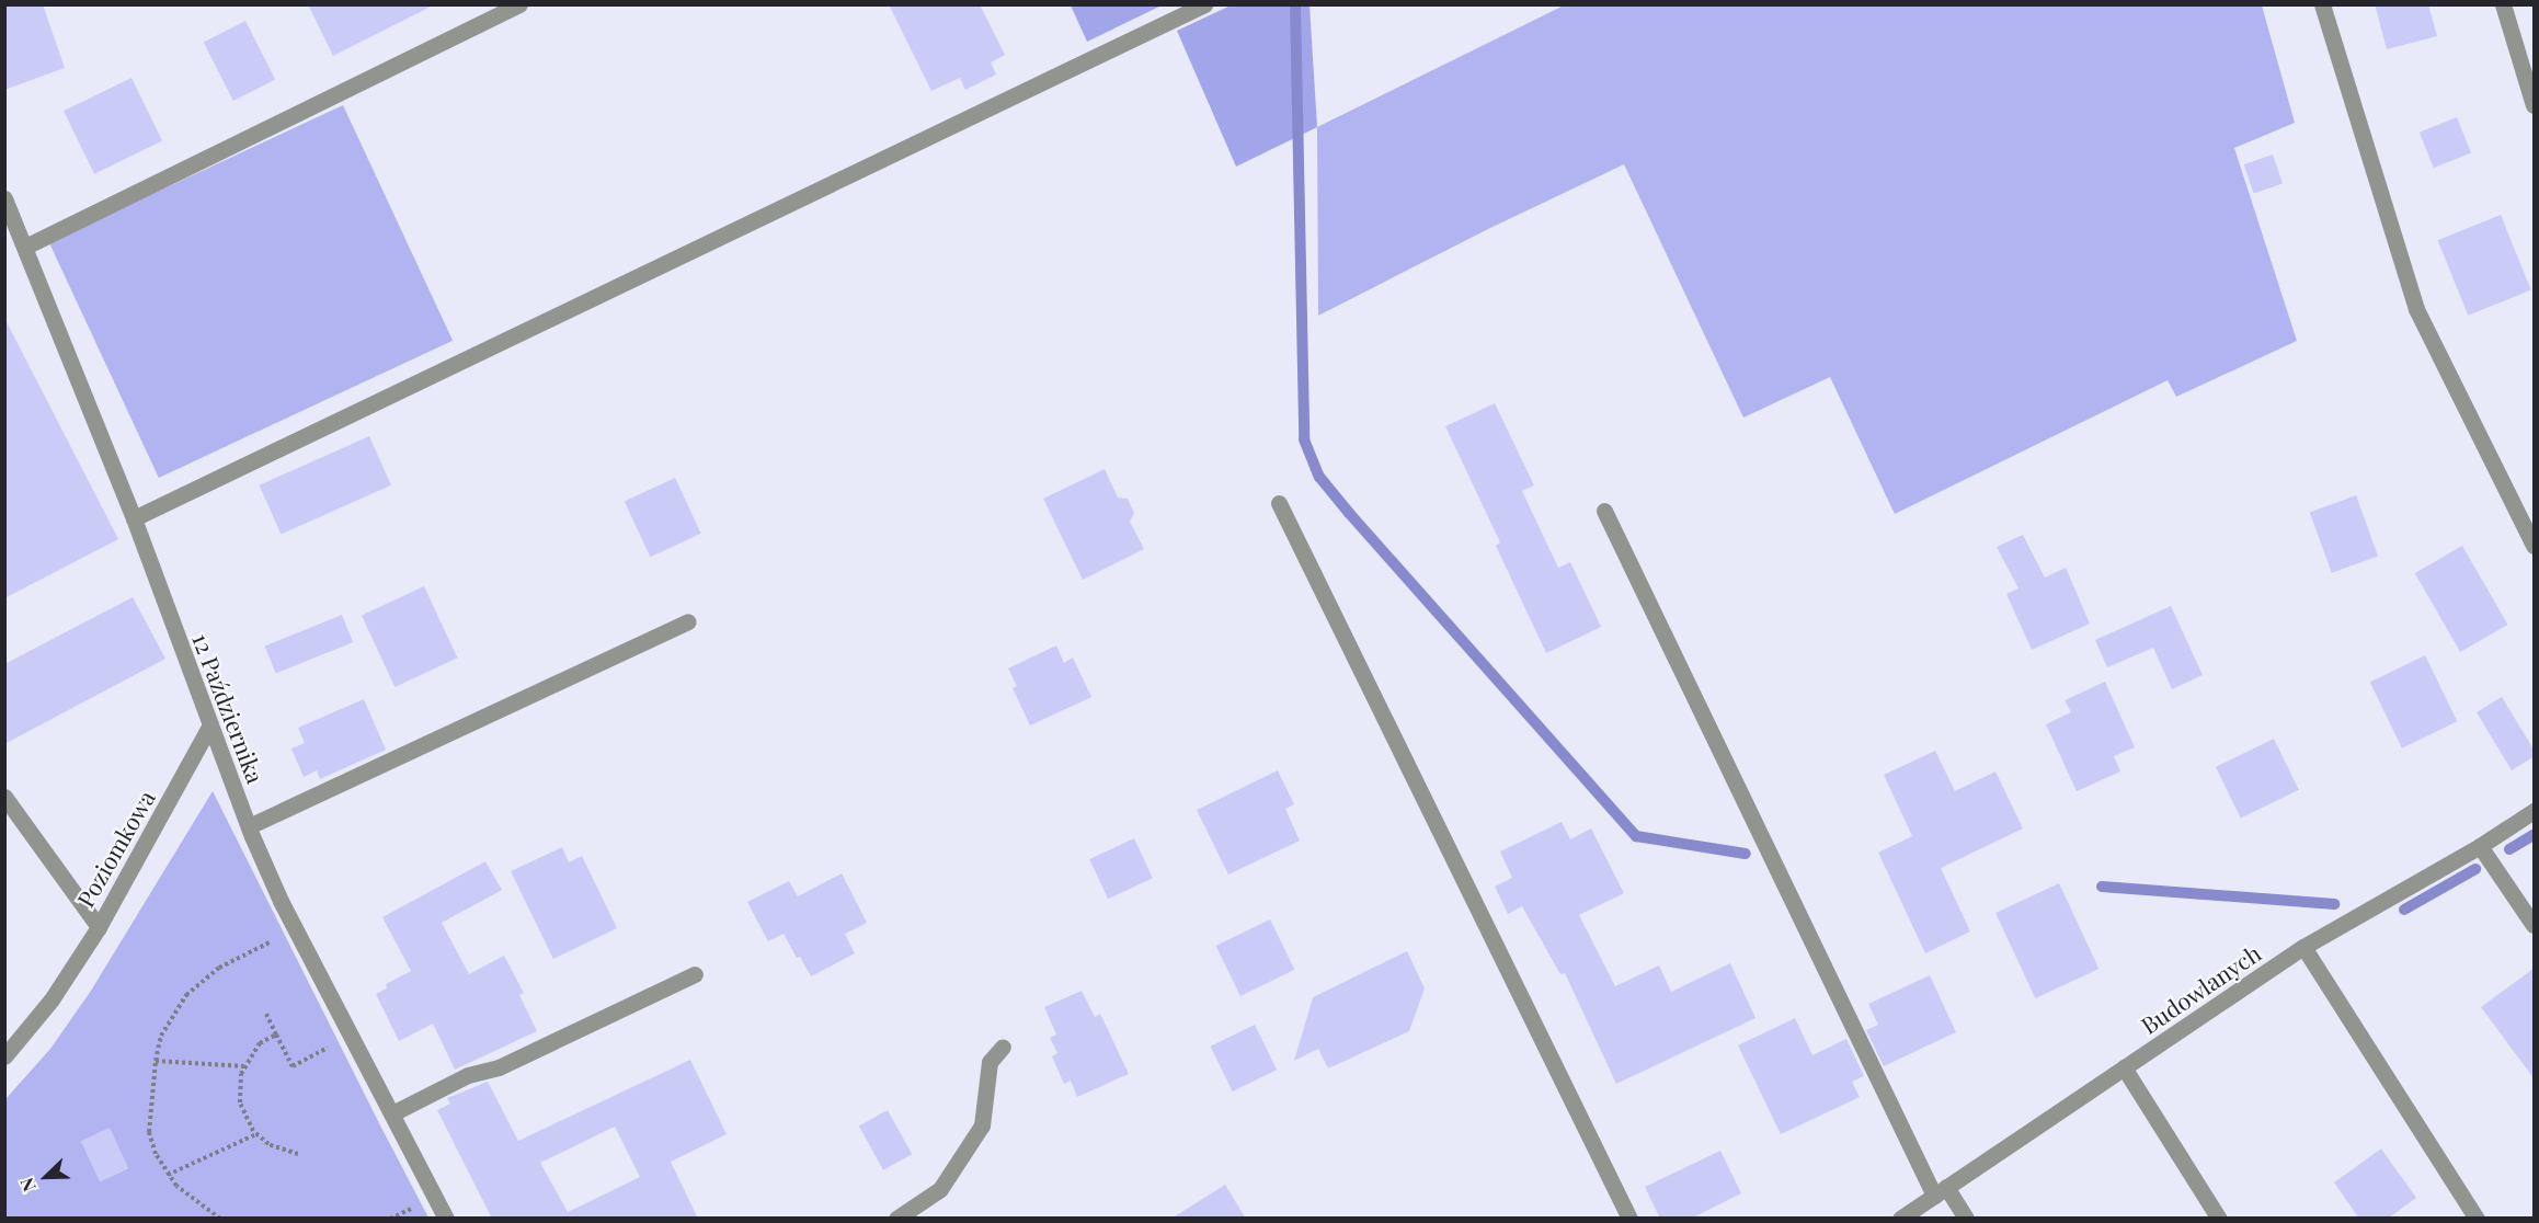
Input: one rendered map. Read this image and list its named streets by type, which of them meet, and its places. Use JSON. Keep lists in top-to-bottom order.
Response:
{
  "streets": {
    "street": ["12 Października", "Poziomkowa", "Budowlanych"]
  },
  "crossings": [
    ["12 Października", "Poziomkowa"]
  ],
  "north": "bottom left"
}
